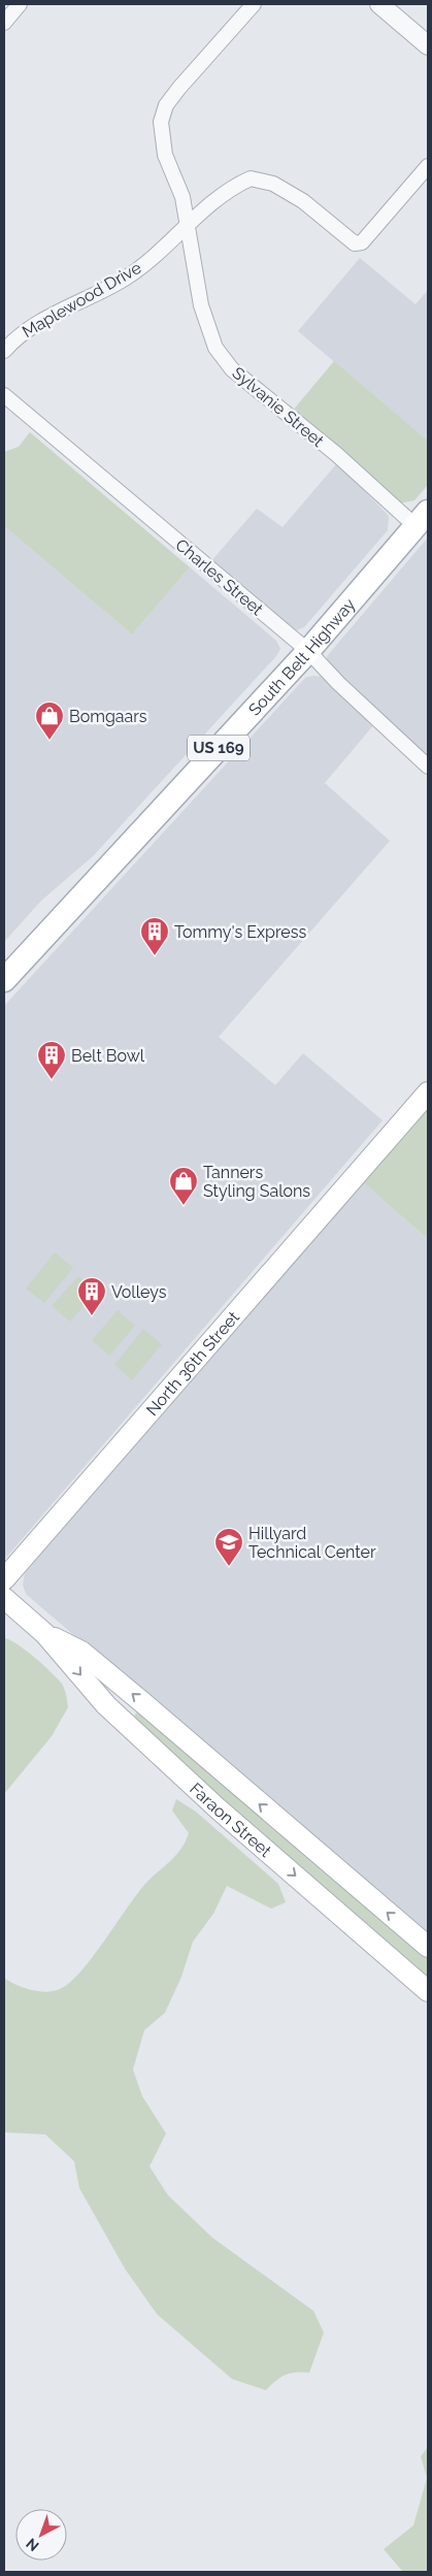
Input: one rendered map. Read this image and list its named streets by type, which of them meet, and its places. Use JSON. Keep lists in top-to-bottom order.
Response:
{
  "streets": {
    "main road": [
      "South Belt Highway",
      "US 169",
      "North 36th Street",
      "Faraon Street"
    ],
    "street": ["Maplewood Drive", "Sylvanie Street", "Charles Street"]
  },
  "crossings": [
    ["Maplewood Drive", "Sylvanie Street"],
    ["Sylvanie Street", "South Belt Highway"],
    ["Charles Street", "South Belt Highway"]
  ],
  "places": {
    "shop": ["Bomgaars", "Tanners Styling Salons"],
    "building": ["Tommy's Express", "Belt Bowl", "Volleys"],
    "school or university": ["Hillyard Technical Center"]
  },
  "north": "bottom left"
}
